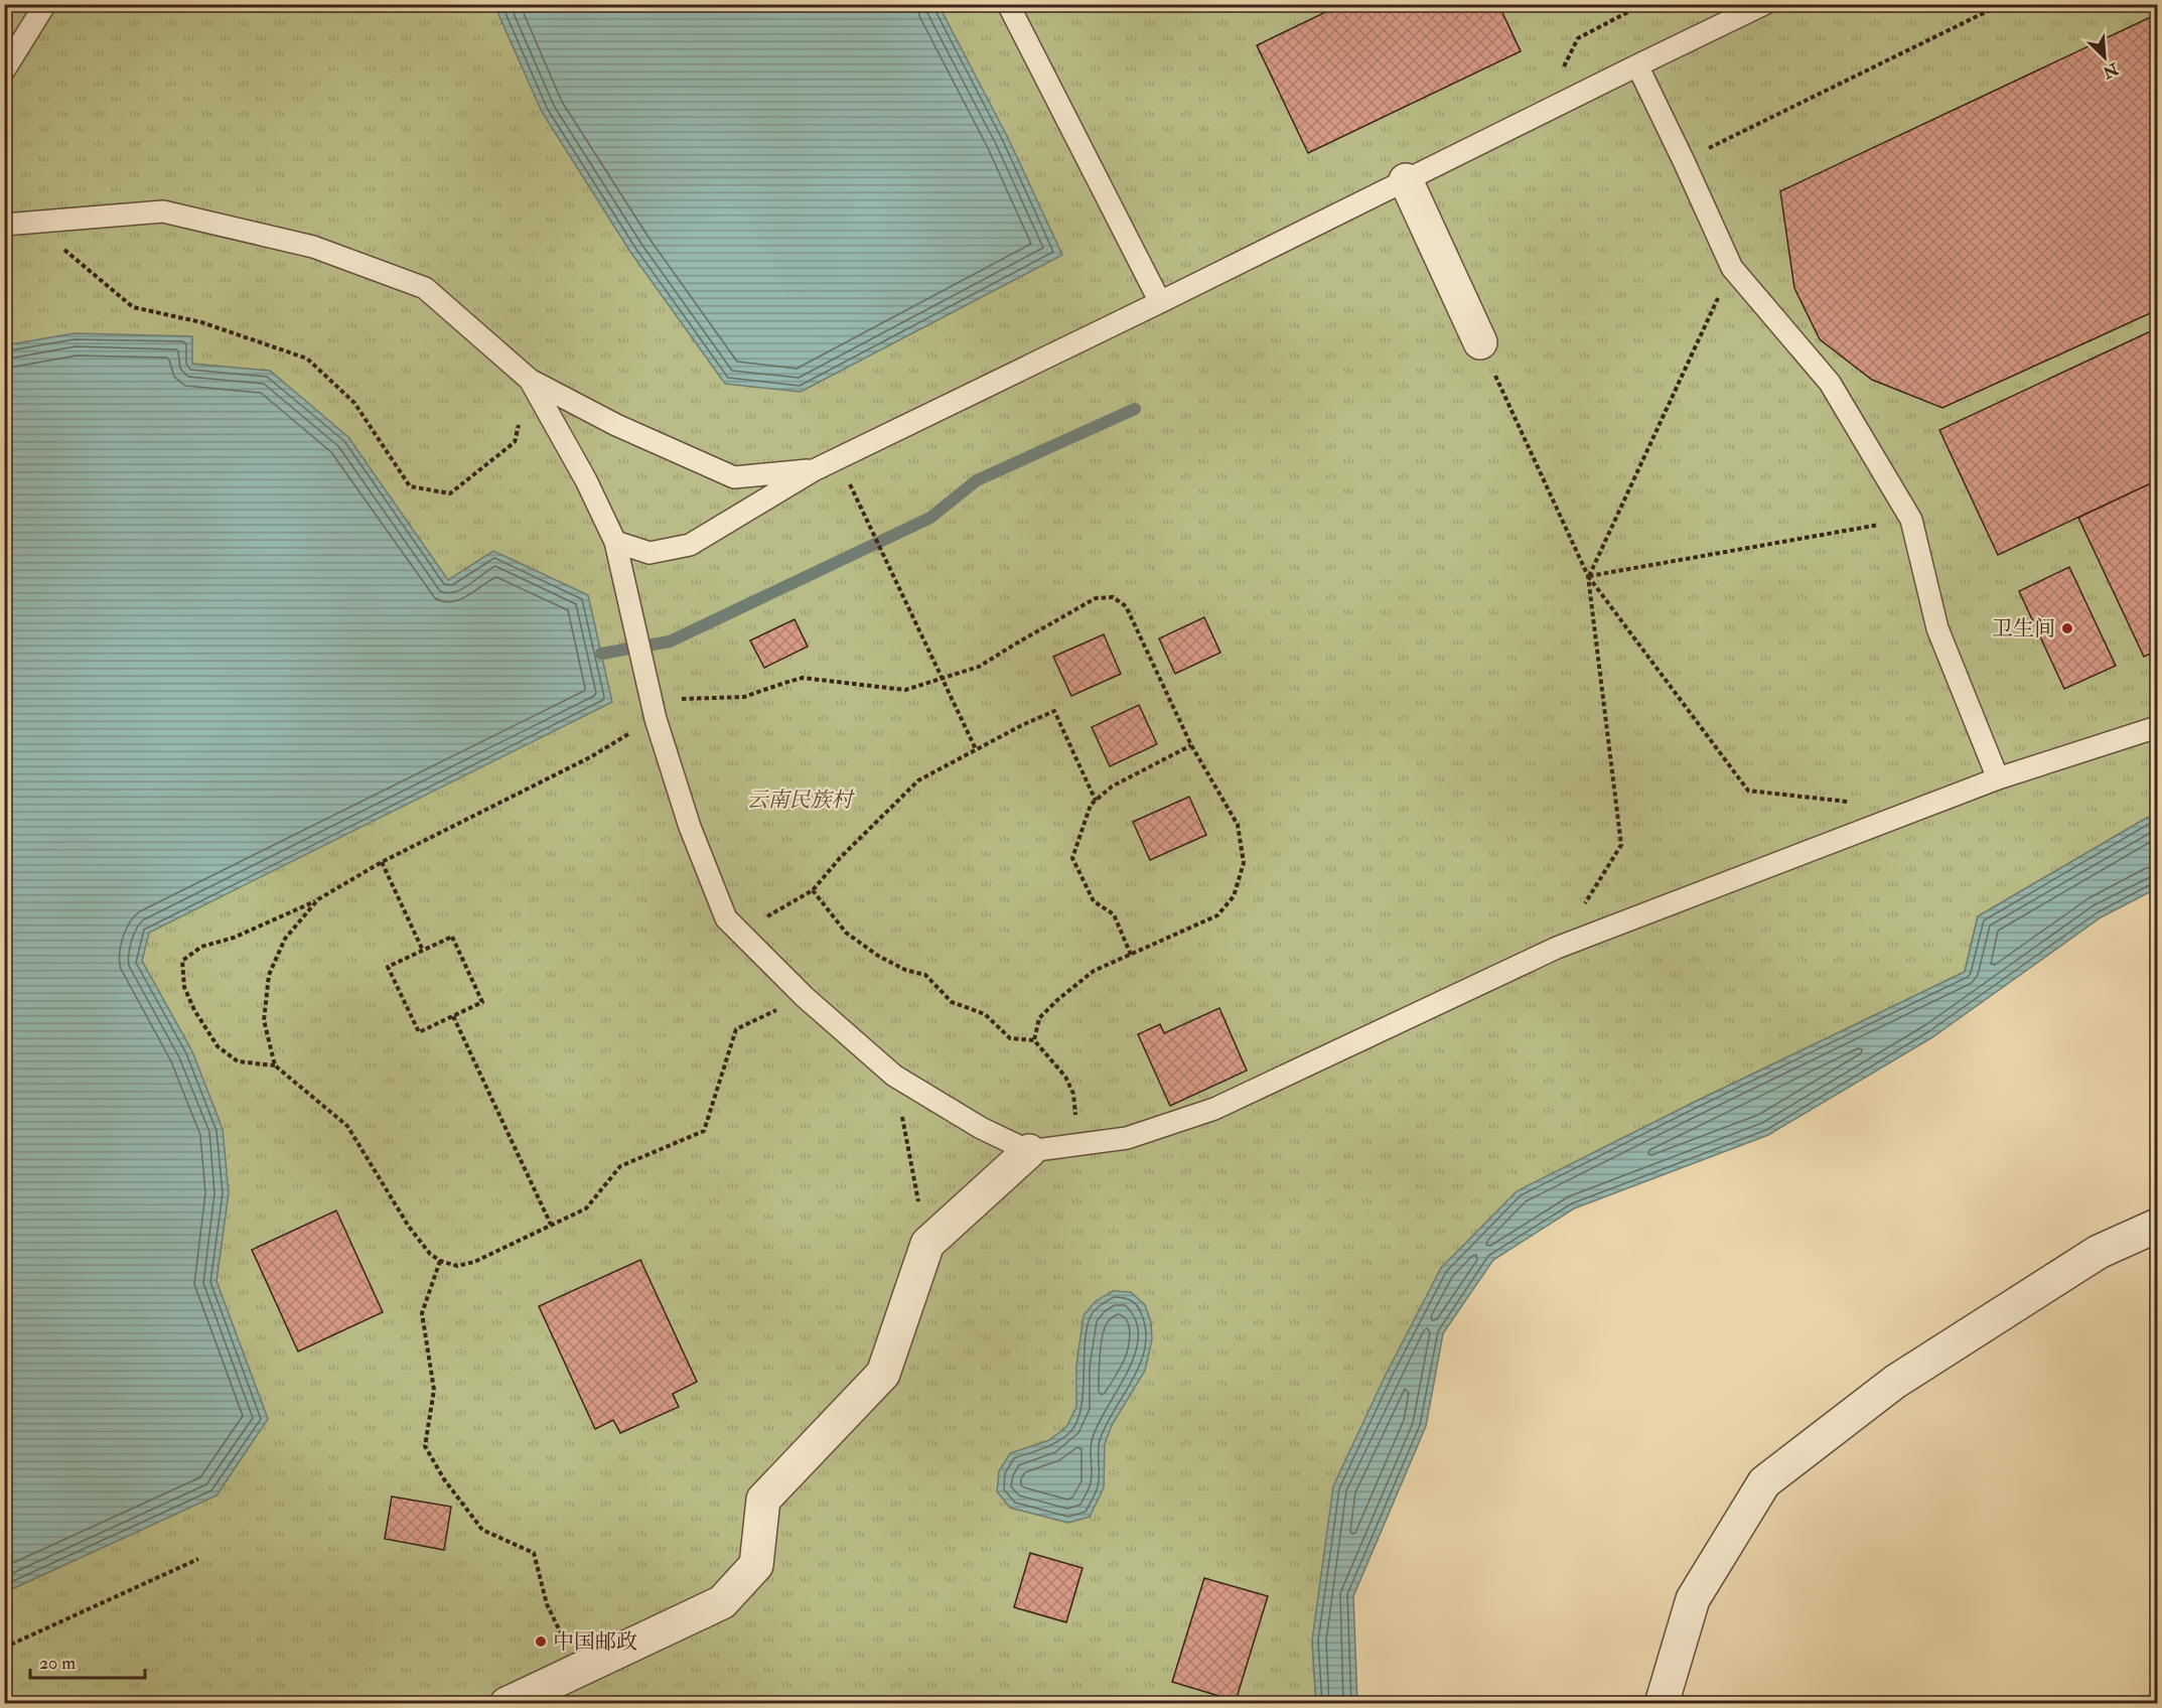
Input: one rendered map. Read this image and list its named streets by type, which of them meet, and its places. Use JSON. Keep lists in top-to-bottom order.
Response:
{
  "parks": ["云南民族村"],
  "places": ["卫生间", "中国邮政"],
  "scale_bar": "20 m",
  "north": "bottom right"
}
